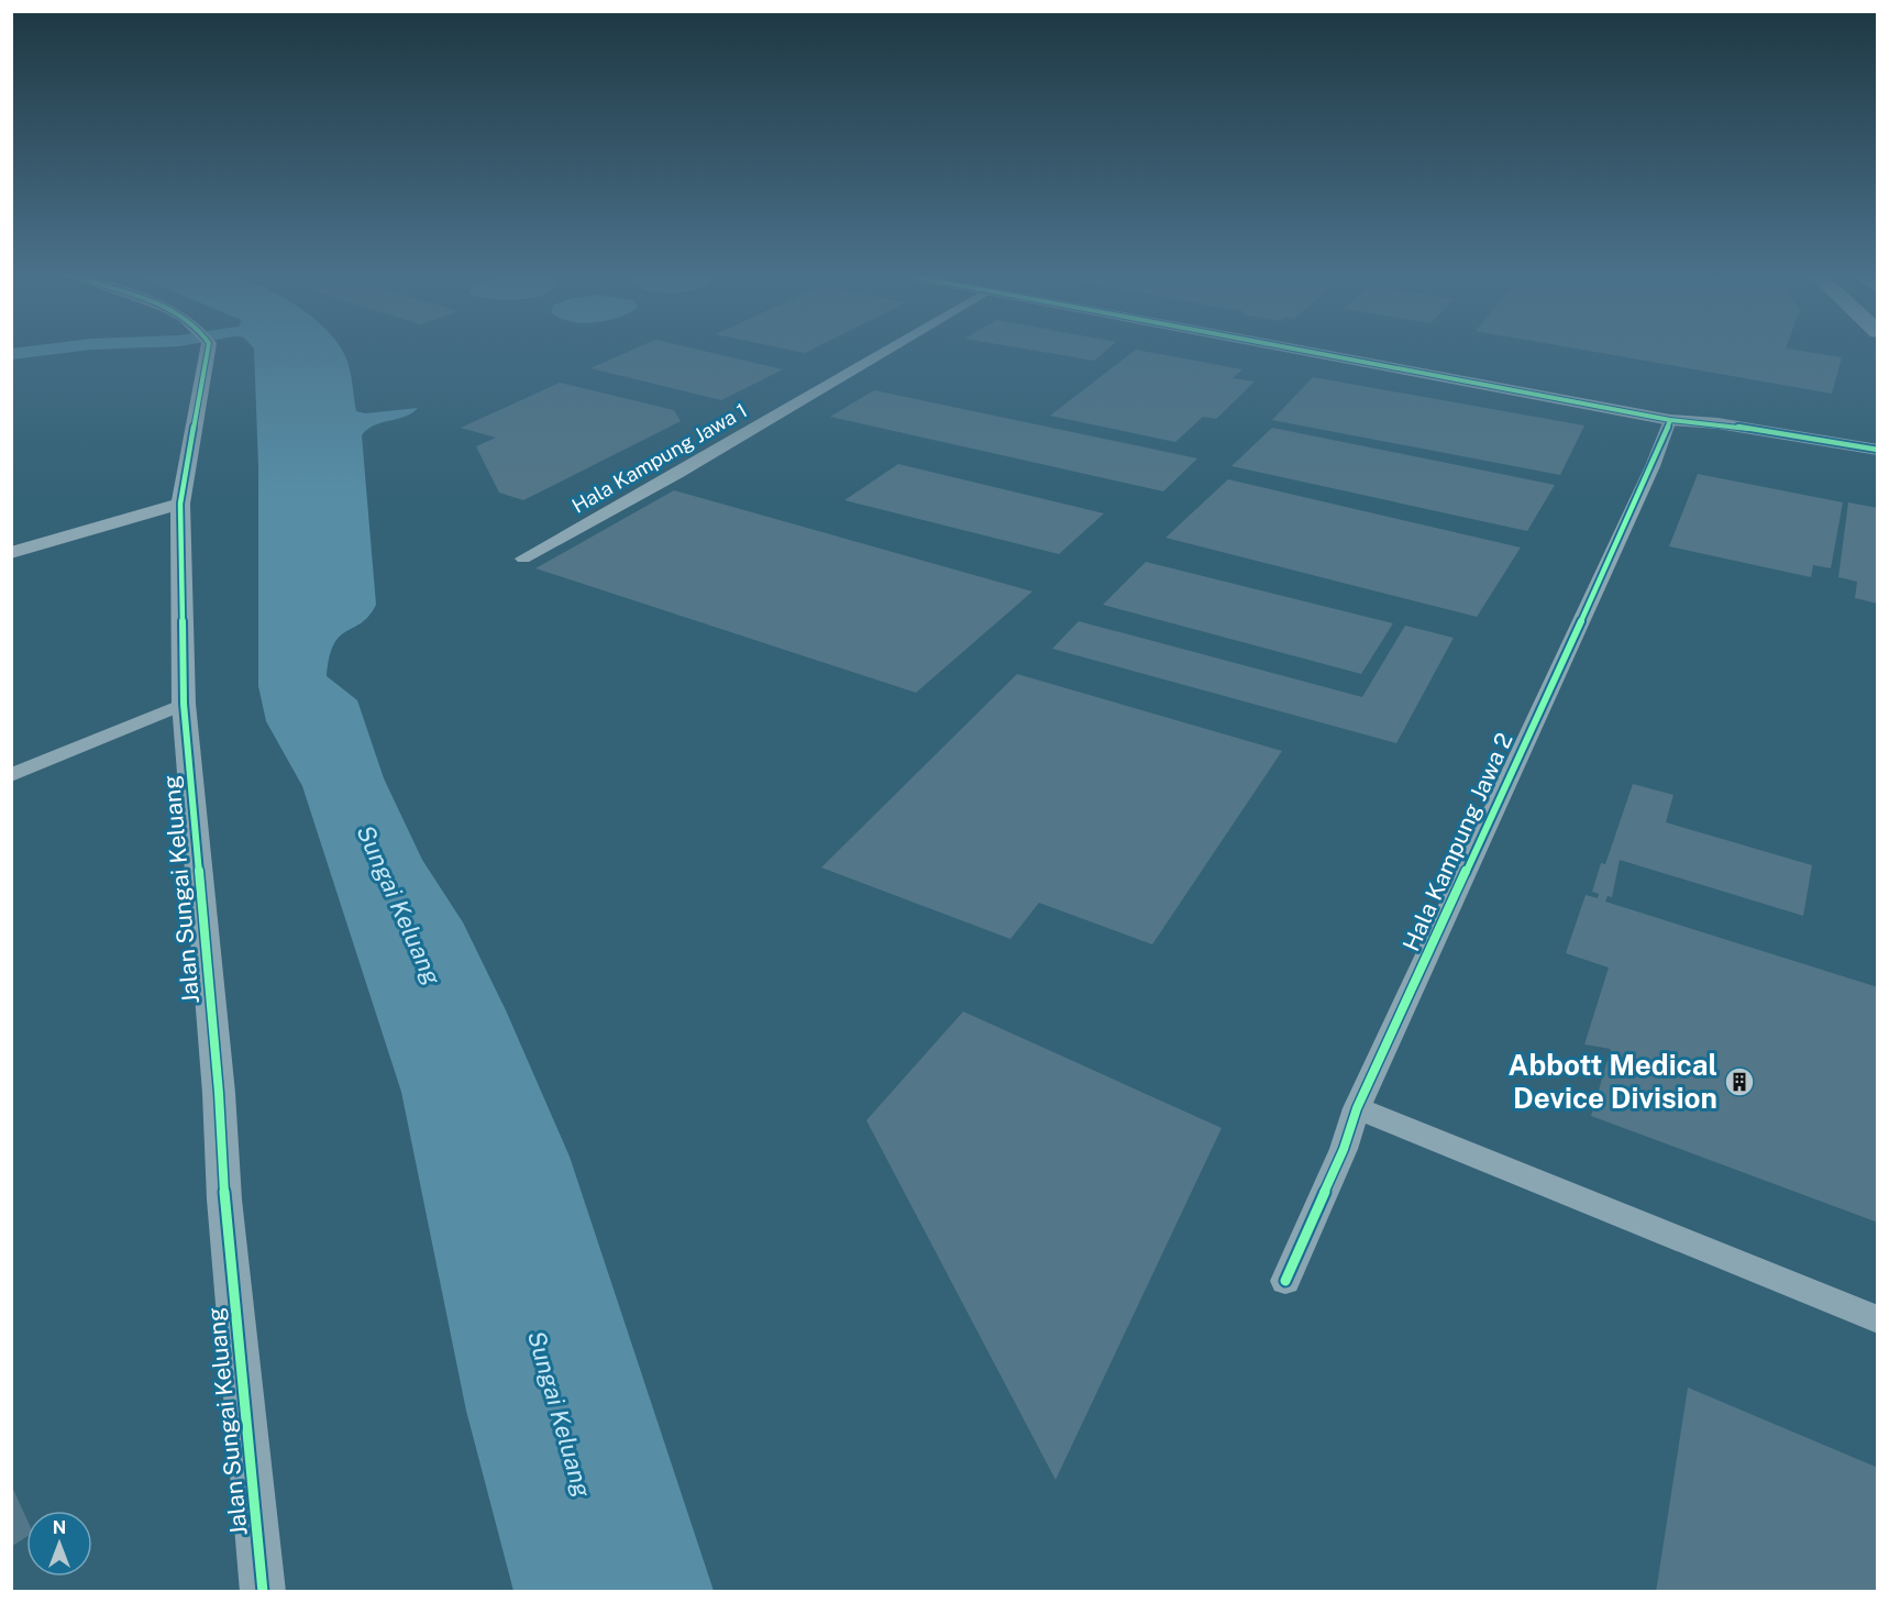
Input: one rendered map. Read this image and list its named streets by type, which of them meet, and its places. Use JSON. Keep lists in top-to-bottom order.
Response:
{
  "streets": {
    "street": ["Hala Kampung Jawa 1", "Hala Kampung Jawa 2", "Jalan Sungai Keluang"]
  },
  "water": ["Sungai Keluang"],
  "places": {
    "building": ["Abbott Medical Device Division"]
  },
  "north": "top"
}
